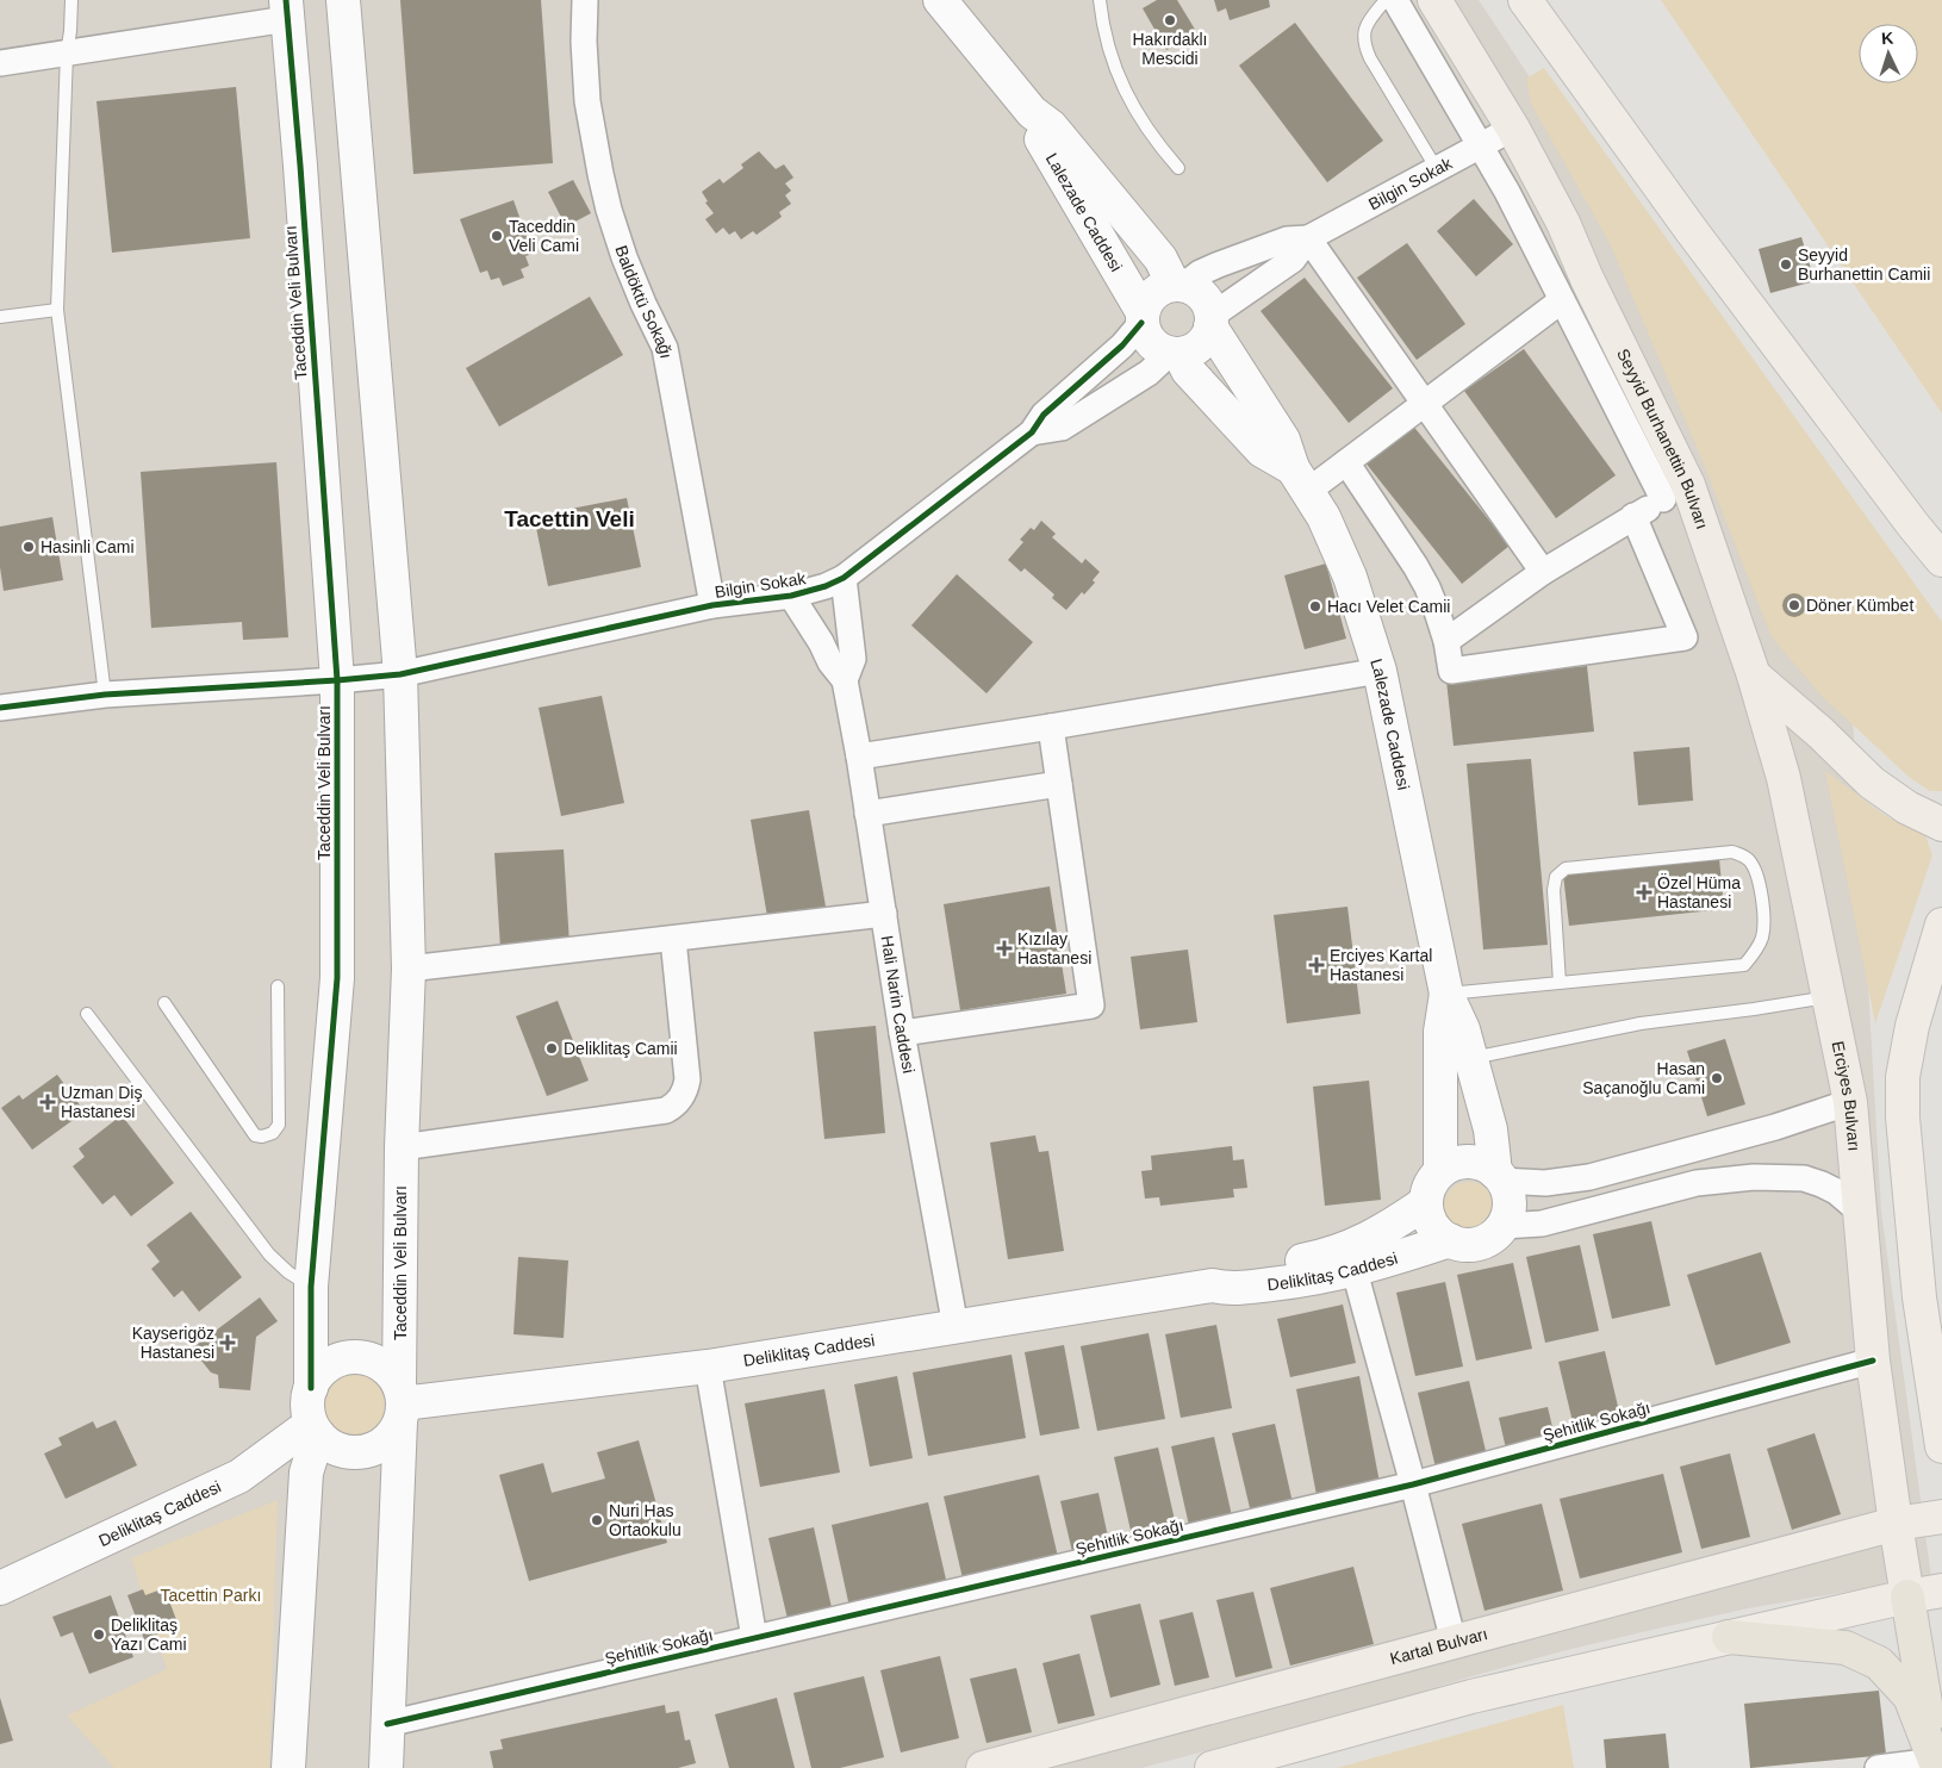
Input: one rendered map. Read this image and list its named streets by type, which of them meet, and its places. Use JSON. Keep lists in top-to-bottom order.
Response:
{
  "streets": {
    "main road": ["Seyyid Burhanettin Bulvarı", "Erciyes Bulvarı", "Kartal Bulvarı"],
    "street": [
      "Bilgin Sokak",
      "Lalezade Caddesi",
      "Taceddin Veli Bulvarı",
      "Baldöktü Sokağı",
      "Hali Narin Caddesi",
      "Deliklitaş Caddesi",
      "Şehitlik Sokağı"
    ]
  },
  "crossings": [
    ["Bilgin Sokak", "Lalezade Caddesi"],
    ["Bilgin Sokak", "Taceddin Veli Bulvarı"],
    ["Bilgin Sokak", "Baldöktü Sokağı"],
    ["Bilgin Sokak", "Seyyid Burhanettin Bulvarı"],
    ["Bilgin Sokak", "Hali Narin Caddesi"],
    ["Lalezade Caddesi", "Deliklitaş Caddesi"],
    ["Taceddin Veli Bulvarı", "Deliklitaş Caddesi"],
    ["Taceddin Veli Bulvarı", "Şehitlik Sokağı"],
    ["Seyyid Burhanettin Bulvarı", "Erciyes Bulvarı"],
    ["Hali Narin Caddesi", "Deliklitaş Caddesi"],
    ["Erciyes Bulvarı", "Şehitlik Sokağı"],
    ["Erciyes Bulvarı", "Kartal Bulvarı"]
  ],
  "districts": ["Tacettin Veli"],
  "parks": ["Tacettin Parkı"],
  "places": {
    "other": [
      "Hakırdaklı Mescidi",
      "Taceddin Veli Cami",
      "Seyyid Burhanettin Camii",
      "Hasinli Cami",
      "Döner Kümbet",
      "Hacı Velet Camii",
      "Deliklitaş Camii",
      "Hasan Saçanoğlu Cami",
      "Nuri Has Ortaokulu",
      "Deliklitaş Yazı Cami"
    ],
    "health": [
      "Özel Hüma Hastanesi",
      "Kızılay Hastanesi",
      "Erciyes Kartal Hastanesi",
      "Uzman Diş Hastanesi",
      "Kayserigöz Hastanesi"
    ]
  },
  "north": "top"
}
